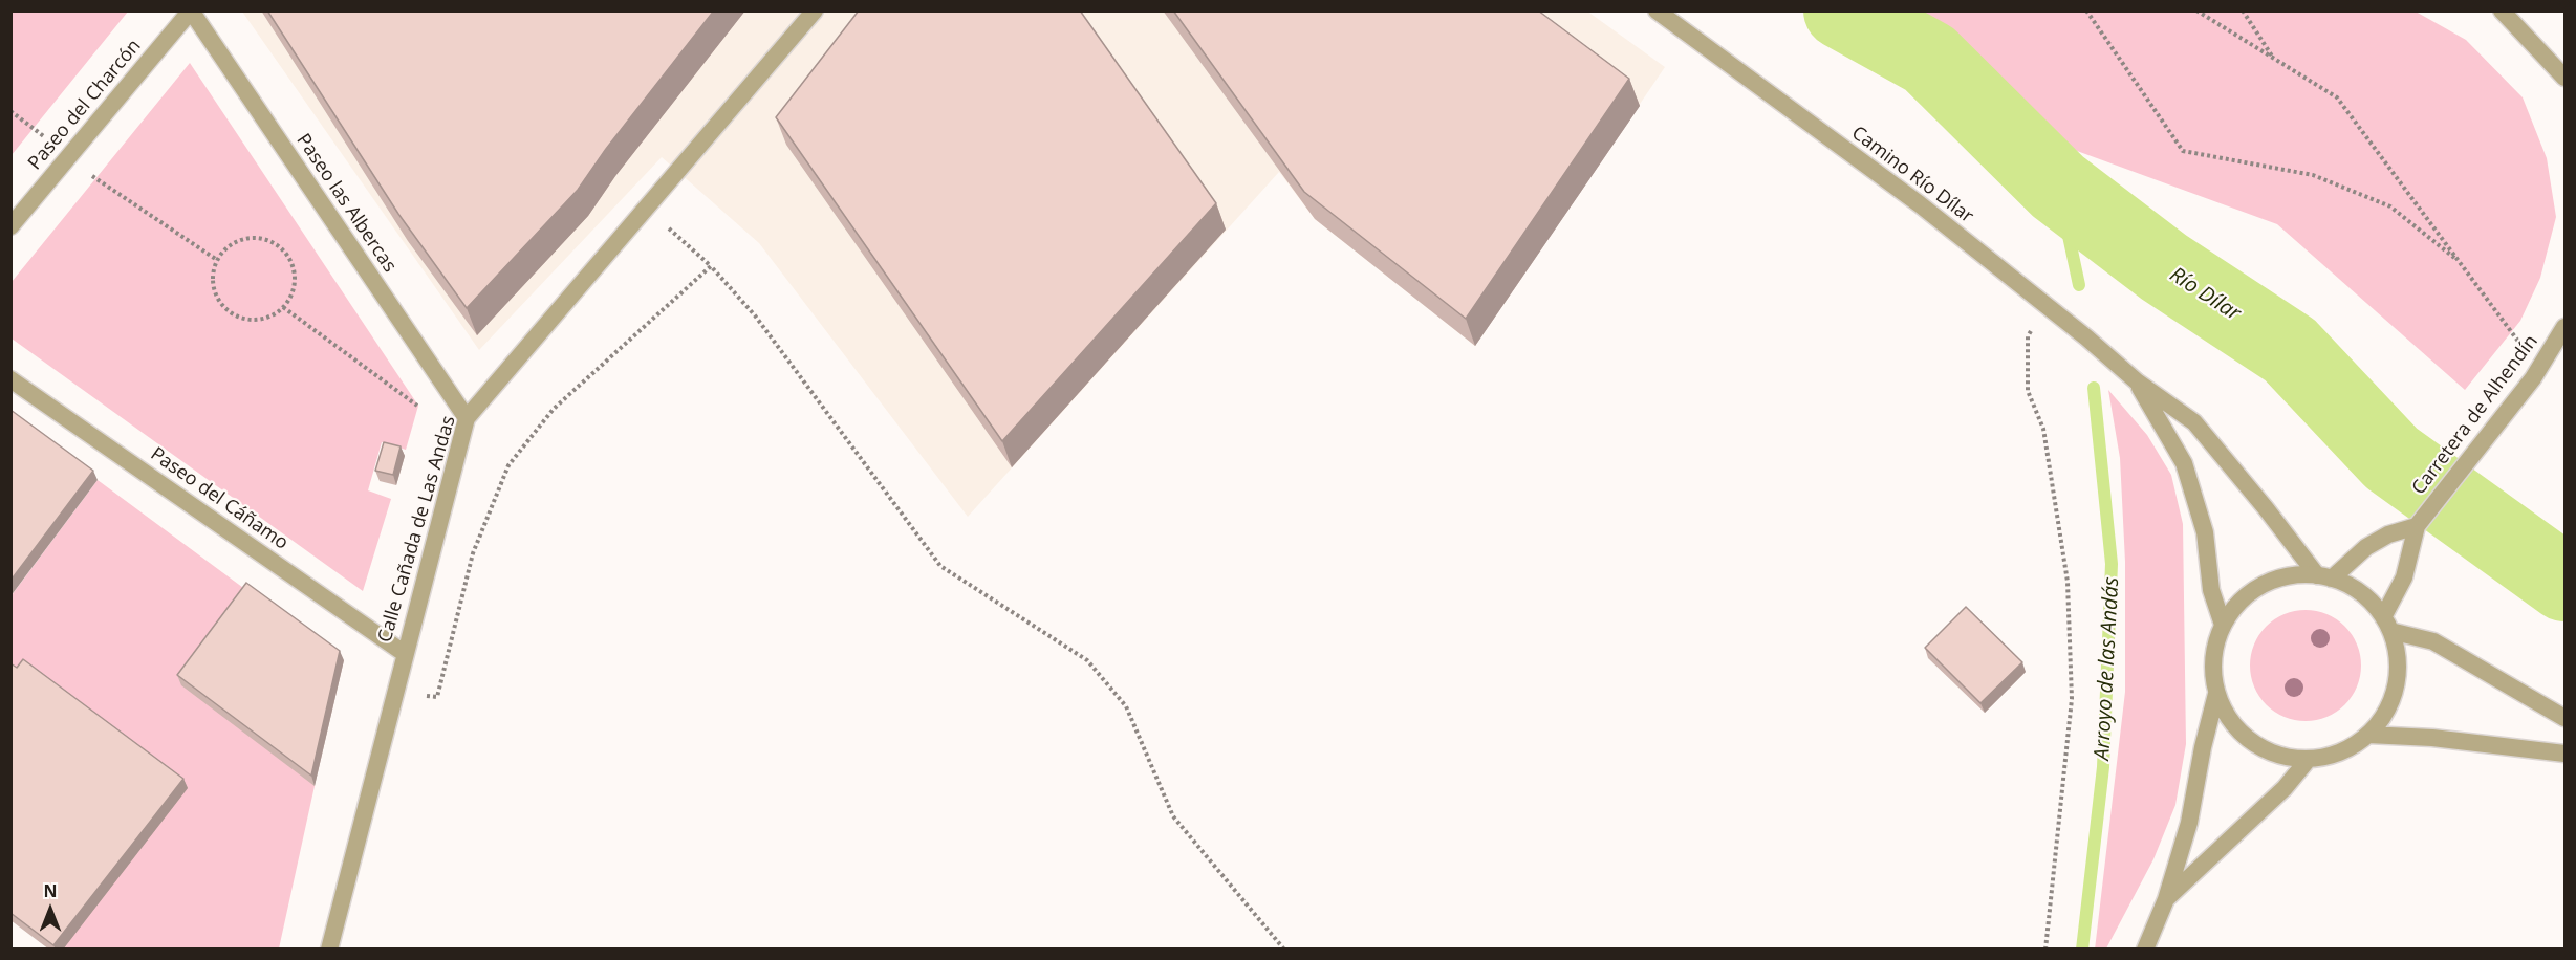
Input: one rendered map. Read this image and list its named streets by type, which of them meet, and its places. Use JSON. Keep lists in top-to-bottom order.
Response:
{
  "streets": {
    "street": [
      "Paseo del Charcón",
      "Camino Río Dílar",
      "Paseo las Albercas",
      "Carretera de Alhendín",
      "Paseo del Cáñamo",
      "Calle Cañada de Las Andas"
    ]
  },
  "crossings": [
    ["Paseo del Charcón", "Paseo las Albercas"],
    ["Camino Río Dílar", "Carretera de Alhendín"],
    ["Paseo las Albercas", "Calle Cañada de Las Andas"],
    ["Paseo del Cáñamo", "Calle Cañada de Las Andas"]
  ],
  "water": ["Río Dílar", "Arroyo de las Andás"],
  "north": "top"
}
